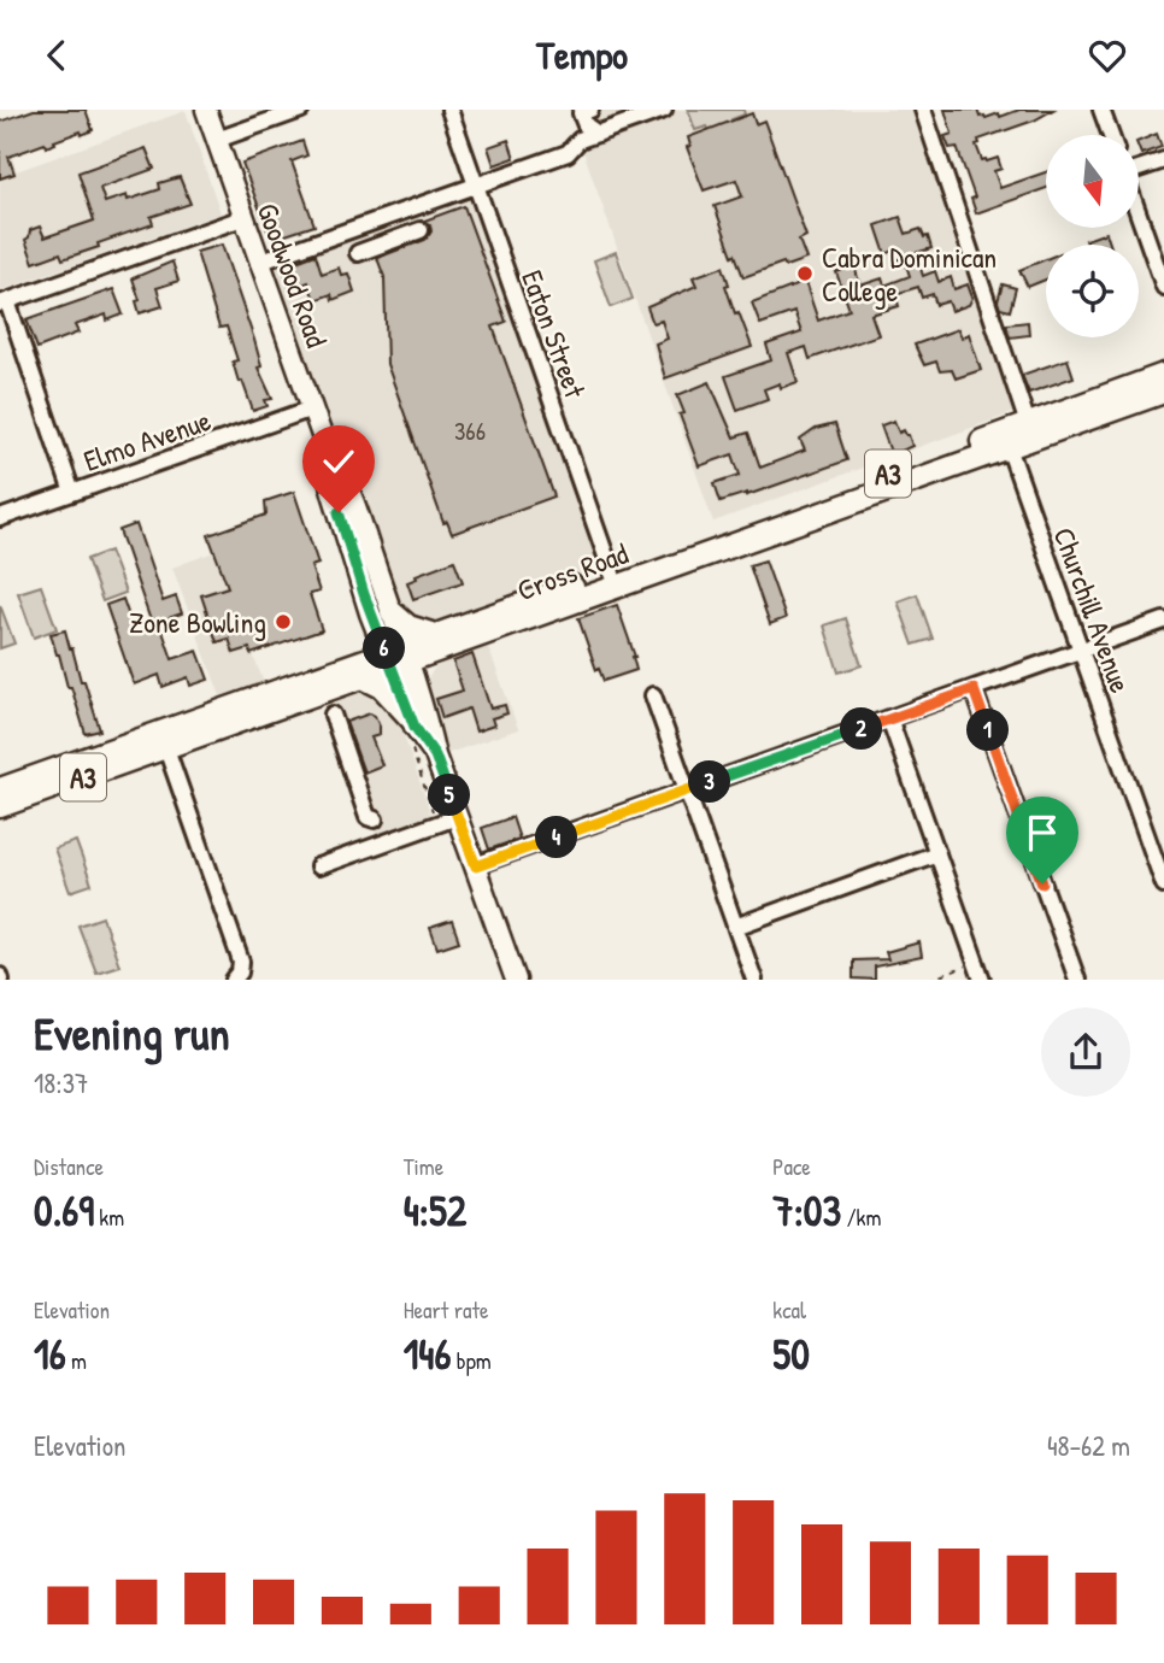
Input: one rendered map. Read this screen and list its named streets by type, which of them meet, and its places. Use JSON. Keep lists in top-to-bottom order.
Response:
{
  "streets": {
    "highway": ["A3", "Cross Road"],
    "main road": ["Goodwood Road"],
    "street": ["Eaton Street", "Elmo Avenue", "Churchill Avenue"]
  },
  "crossings": [
    ["Goodwood Road", "Elmo Avenue"],
    ["Goodwood Road", "Cross Road"],
    ["Eaton Street", "Cross Road"],
    ["Cross Road", "Churchill Avenue"]
  ],
  "places": ["Cabra Dominican College", "Zone Bowling"],
  "house_numbers": ["366"],
  "north": "bottom",
  "page": {
    "header": "Tempo",
    "pins": [
      "6",
      "2",
      "1",
      "3",
      "5",
      "4"
    ],
    "heading": ["Evening run", "18:37"],
    "stats": [
      ["Distance", "0.69 km"],
      ["Time", "4:52"],
      ["Pace", "7:03 /km"],
      ["Elevation", "16 m"],
      ["Heart rate", "146 bpm"],
      ["kcal", "50"]
    ],
    "chart": ["Elevation", "48–62 m"]
  }
}
